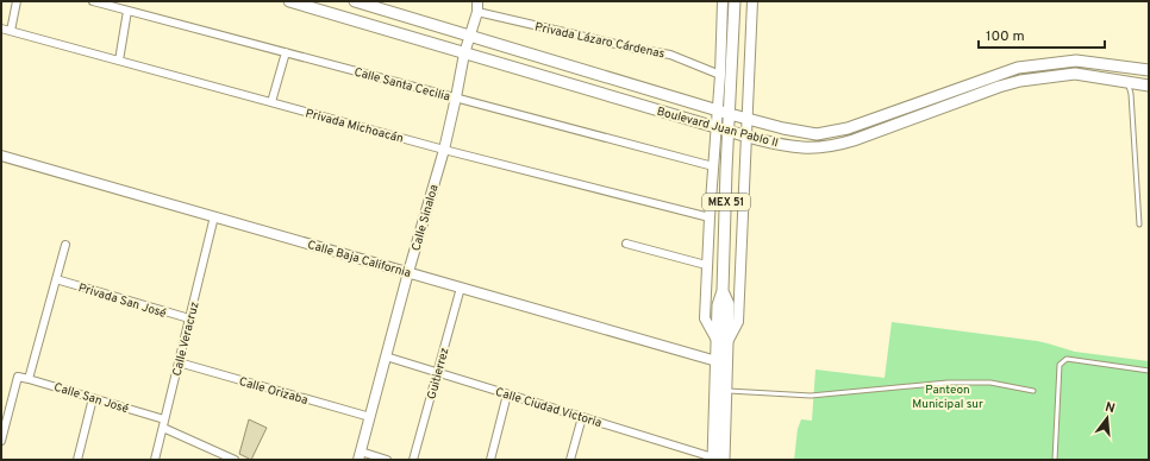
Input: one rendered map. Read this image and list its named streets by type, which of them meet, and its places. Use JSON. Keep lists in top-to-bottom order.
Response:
{
  "streets": {
    "main road": ["Boulevard Juan Pablo II", "MEX 51"],
    "street": [
      "Privada Lázaro Cárdenas",
      "Calle Santa Cecilia",
      "Privada Michoacán",
      "Calle Sinaloa",
      "Calle Baja California",
      "Privada San José",
      "Calle Veracruz",
      "Guitierrez",
      "Calle Orizaba",
      "Calle San José",
      "Calle Ciudad Victoria"
    ]
  },
  "crossings": [
    ["Privada Lázaro Cárdenas", "Calle Sinaloa"],
    ["Calle Santa Cecilia", "Calle Sinaloa"],
    ["Privada Michoacán", "Calle Sinaloa"],
    ["Boulevard Juan Pablo II", "MEX 51"],
    ["Boulevard Juan Pablo II", "Calle Sinaloa"],
    ["MEX 51", "Calle Baja California"],
    ["MEX 51", "Calle Ciudad Victoria"],
    ["Calle Sinaloa", "Calle Baja California"],
    ["Calle Sinaloa", "Calle Orizaba"],
    ["Calle Sinaloa", "Calle Ciudad Victoria"],
    ["Calle Baja California", "Calle Veracruz"],
    ["Calle Baja California", "Guitierrez"],
    ["Privada San José", "Calle Veracruz"],
    ["Calle Veracruz", "Calle Orizaba"],
    ["Calle Veracruz", "Calle San José"],
    ["Guitierrez", "Calle Ciudad Victoria"]
  ],
  "parks": ["Panteon Municipal sur"],
  "scale_bar": "100 m",
  "north": "top"
}
